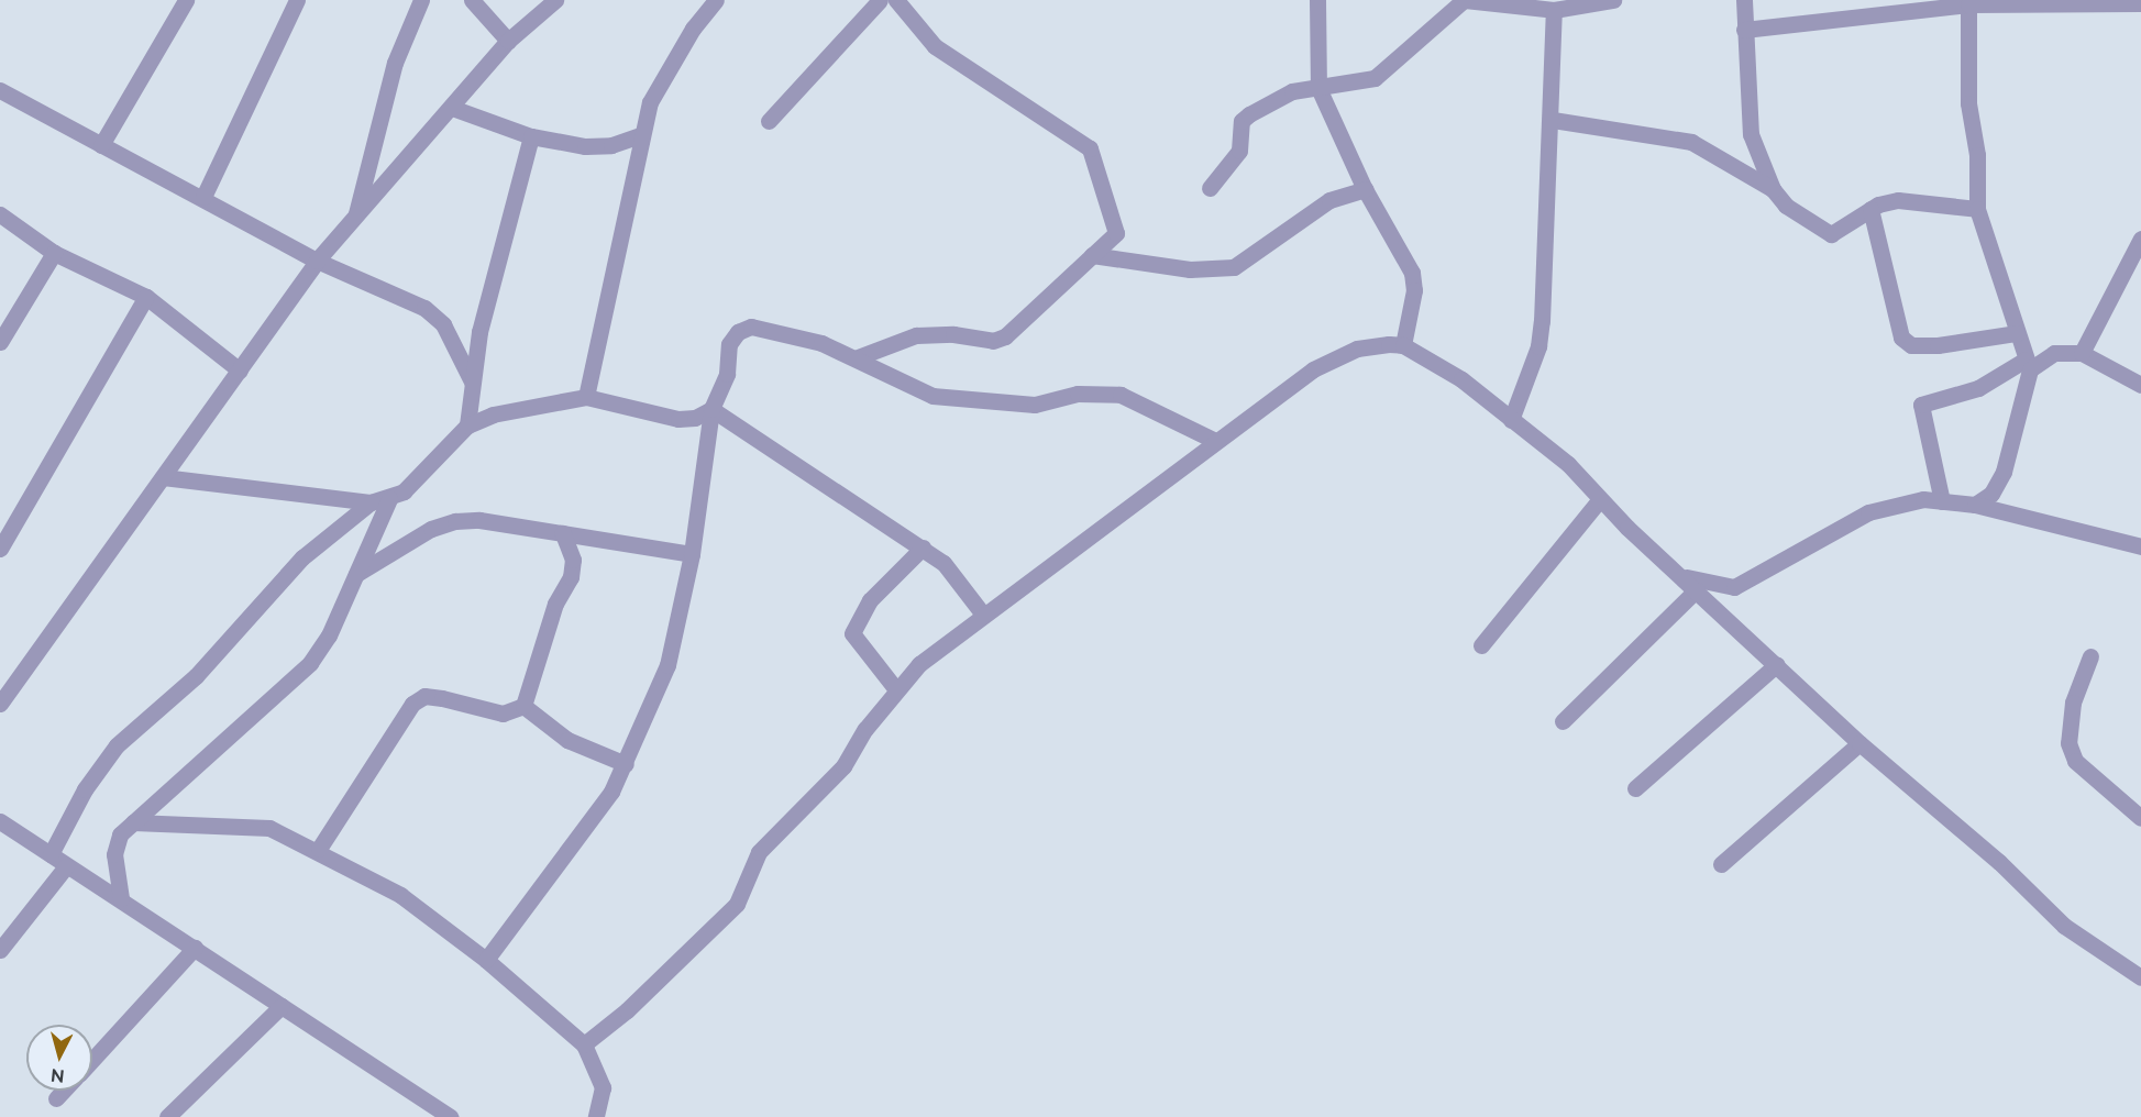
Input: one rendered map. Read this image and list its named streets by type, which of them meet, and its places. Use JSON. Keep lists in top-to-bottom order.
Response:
{
  "north": "bottom"
}
